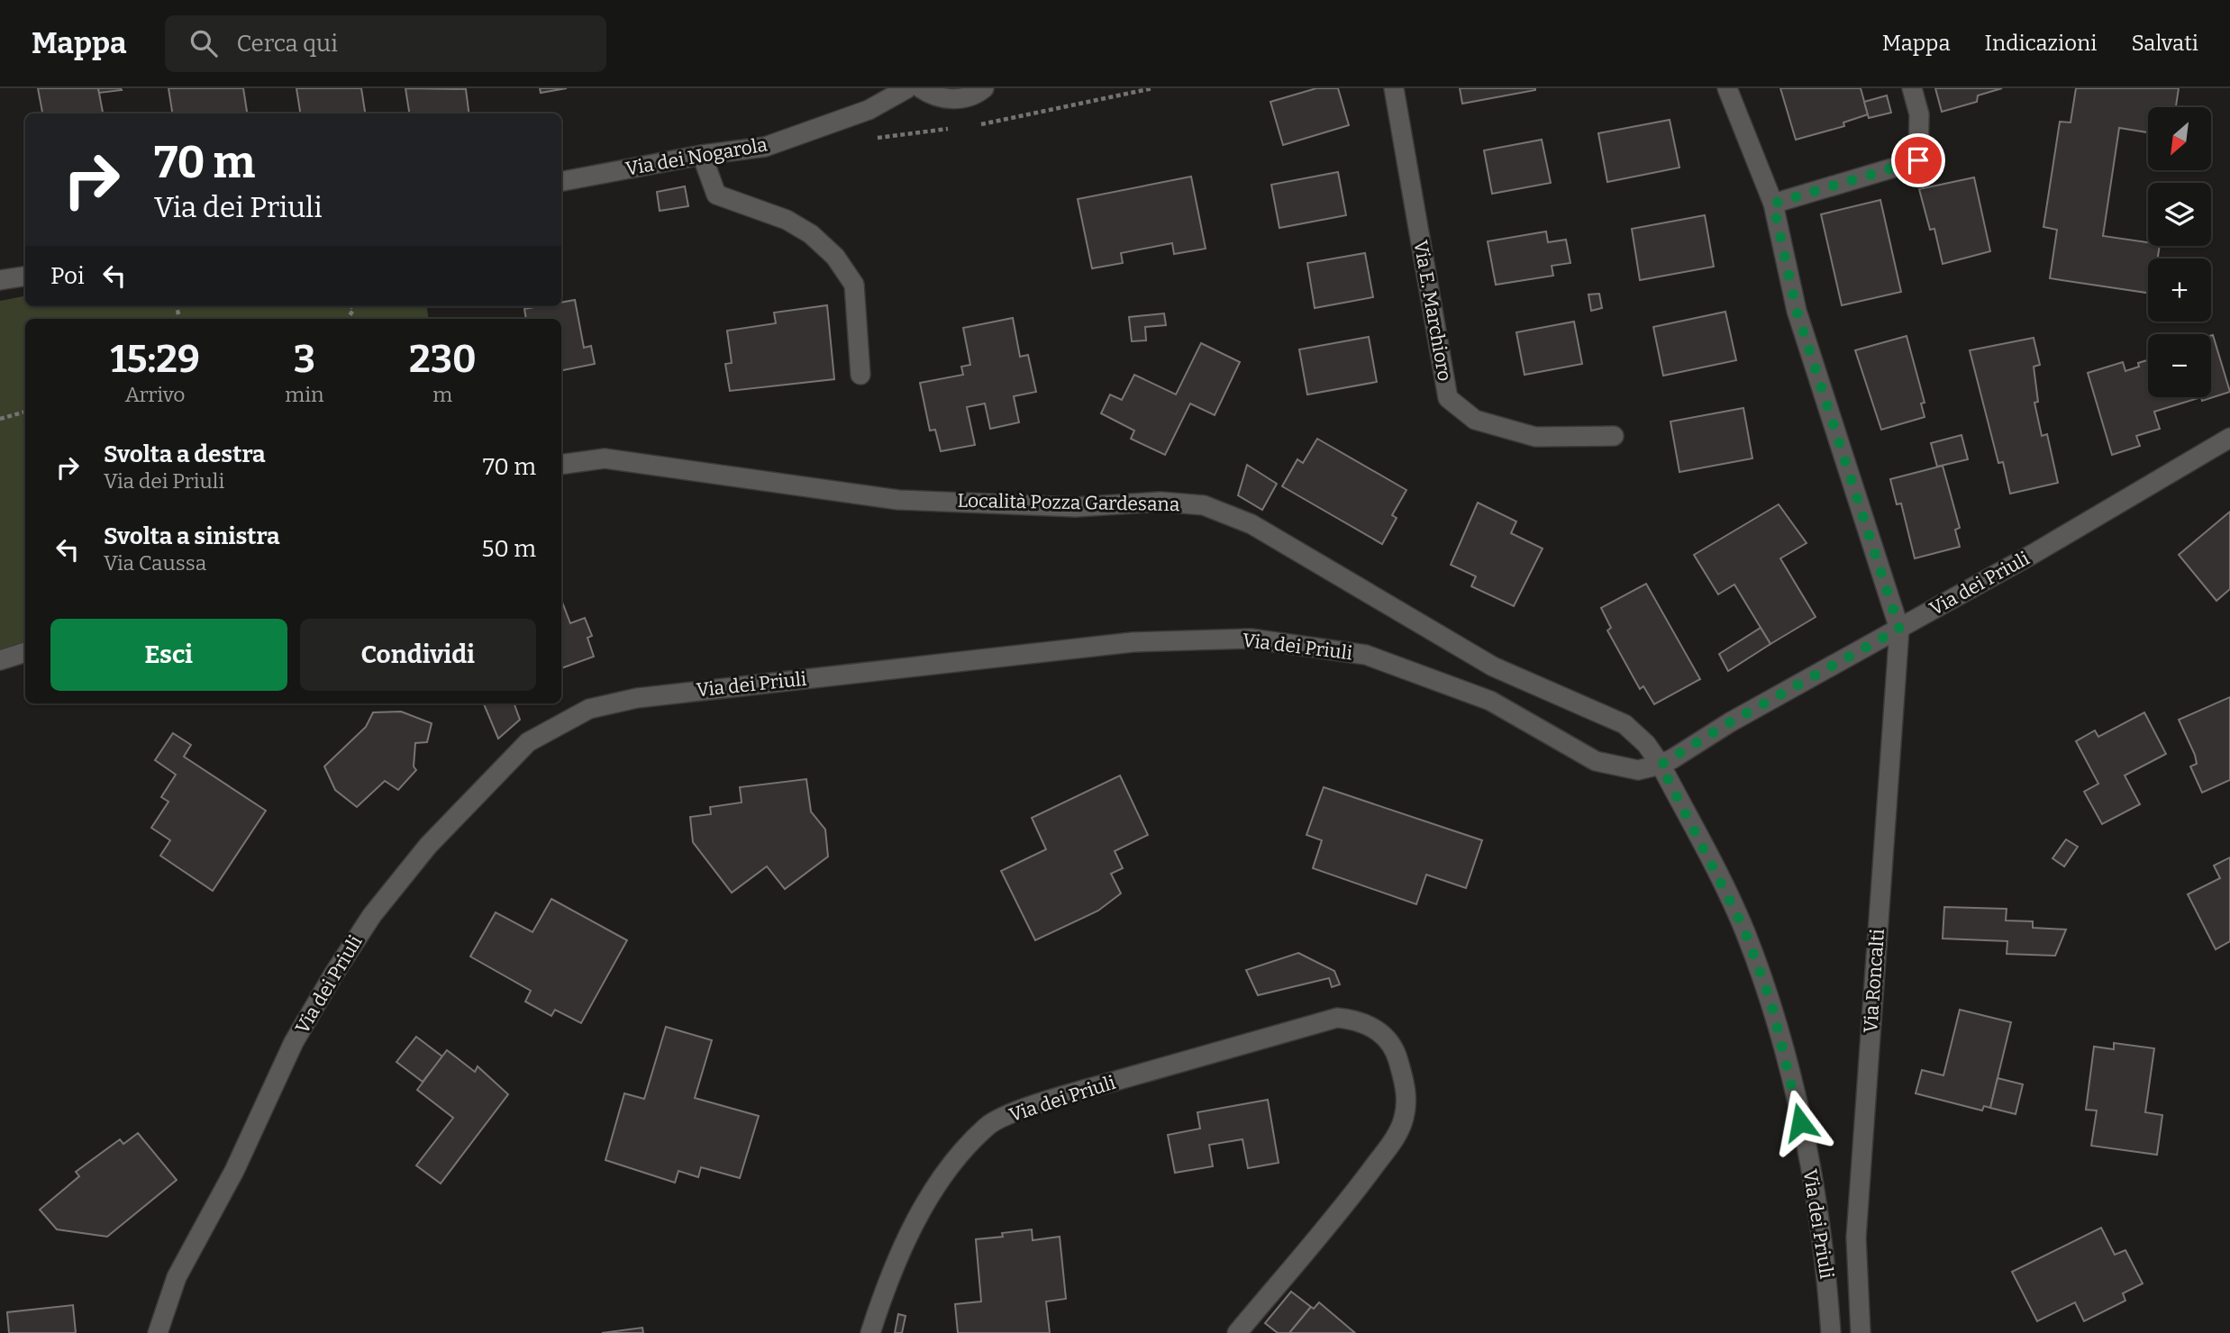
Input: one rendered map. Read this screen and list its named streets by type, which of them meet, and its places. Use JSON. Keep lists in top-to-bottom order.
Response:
{
  "streets": {
    "street": [
      "Via dei Nogarola",
      "Via E. Marchioro",
      "Località Pozza Gardesana",
      "Via dei Priuli",
      "Via Roncalti"
    ]
  },
  "crossings": [
    ["Località Pozza Gardesana", "Via dei Priuli"],
    ["Via dei Priuli", "Via Roncalti"]
  ],
  "north": "bottom left",
  "page": {
    "header": "Mappa",
    "search": "Cerca qui",
    "nav": ["Mappa", "Indicazioni", "Salvati"],
    "map_buttons": ["+", "−"],
    "turn": ["70 m", "Via dei Priuli"],
    "then": "Poi",
    "eta": [
      "15:29",
      "Arrivo",
      "3",
      "min",
      "230",
      "m"
    ],
    "list": [
      {
        "name": "Svolta a destra",
        "note": "Via dei Priuli",
        "value": "70 m"
      },
      {
        "name": "Svolta a sinistra",
        "note": "Via Caussa",
        "value": "50 m"
      }
    ],
    "buttons": ["Esci", "Condividi"]
  }
}
